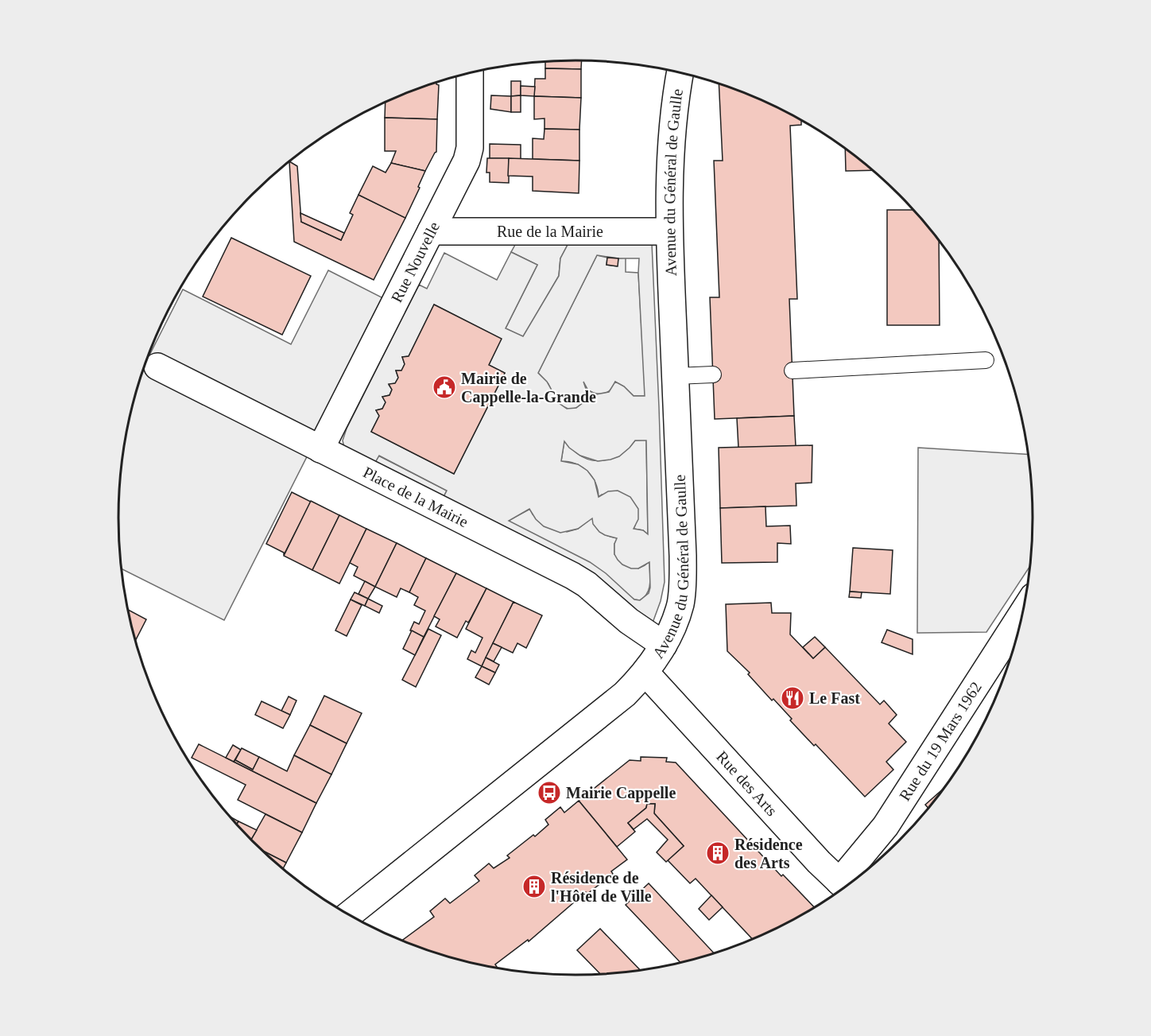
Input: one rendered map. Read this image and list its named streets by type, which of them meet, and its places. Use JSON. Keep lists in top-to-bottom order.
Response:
{
  "streets": {
    "street": [
      "Avenue du Général de Gaulle",
      "Rue de la Mairie",
      "Rue Nouvelle",
      "Place de la Mairie",
      "Rue du 19 Mars 1962",
      "Rue des Arts"
    ]
  },
  "crossings": [
    ["Avenue du Général de Gaulle", "Rue de la Mairie"],
    ["Avenue du Général de Gaulle", "Place de la Mairie"],
    ["Avenue du Général de Gaulle", "Rue des Arts"],
    ["Rue de la Mairie", "Rue Nouvelle"],
    ["Rue Nouvelle", "Place de la Mairie"],
    ["Rue du 19 Mars 1962", "Rue des Arts"]
  ],
  "places": {
    "public building": ["Mairie de Cappelle-la-Grande"],
    "restaurant": ["Le Fast"],
    "bus stop": ["Mairie Cappelle"],
    "building": ["Résidence des Arts", "Résidence de l'Hôtel de Ville"]
  }
}
